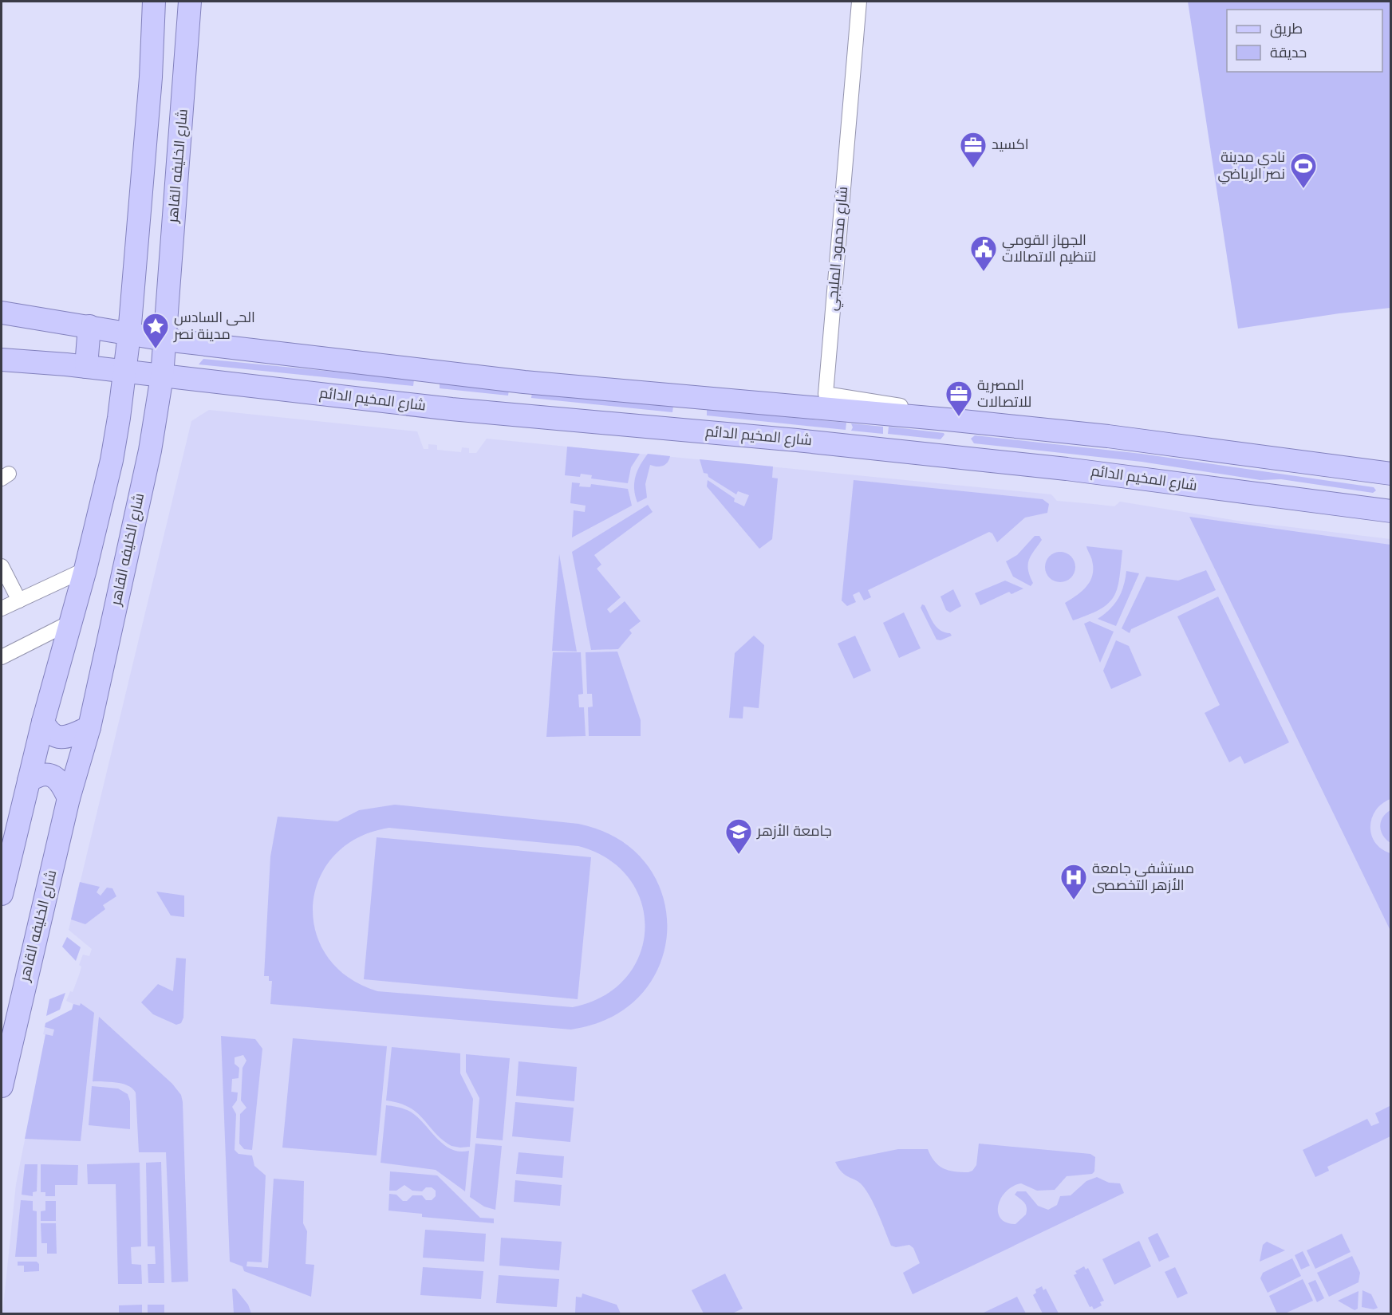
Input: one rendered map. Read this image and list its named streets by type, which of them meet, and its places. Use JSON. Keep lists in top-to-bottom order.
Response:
{
  "streets": {
    "main road": ["شارع الخليفه القاهر", "شارع المخيم الدائم"],
    "street": ["شارع محمود المليجي"]
  },
  "crossings": [
    ["شارع الخليفه القاهر", "شارع المخيم الدائم"]
  ],
  "places": {
    "office": ["اكسيد", "المصرية للاتصالات"],
    "sports": ["نادي مدينة نصر الرياضي"],
    "public building": ["الجهاز القومي لتنظيم الاتصالات"],
    "place": ["الحى السادس مدينة نصر"],
    "school or university": ["جامعة الأزهر"],
    "hospital": ["مستشفى جامعة الأزهر التخصصى"]
  },
  "legend": ["طريق", "حديقة"]
}
